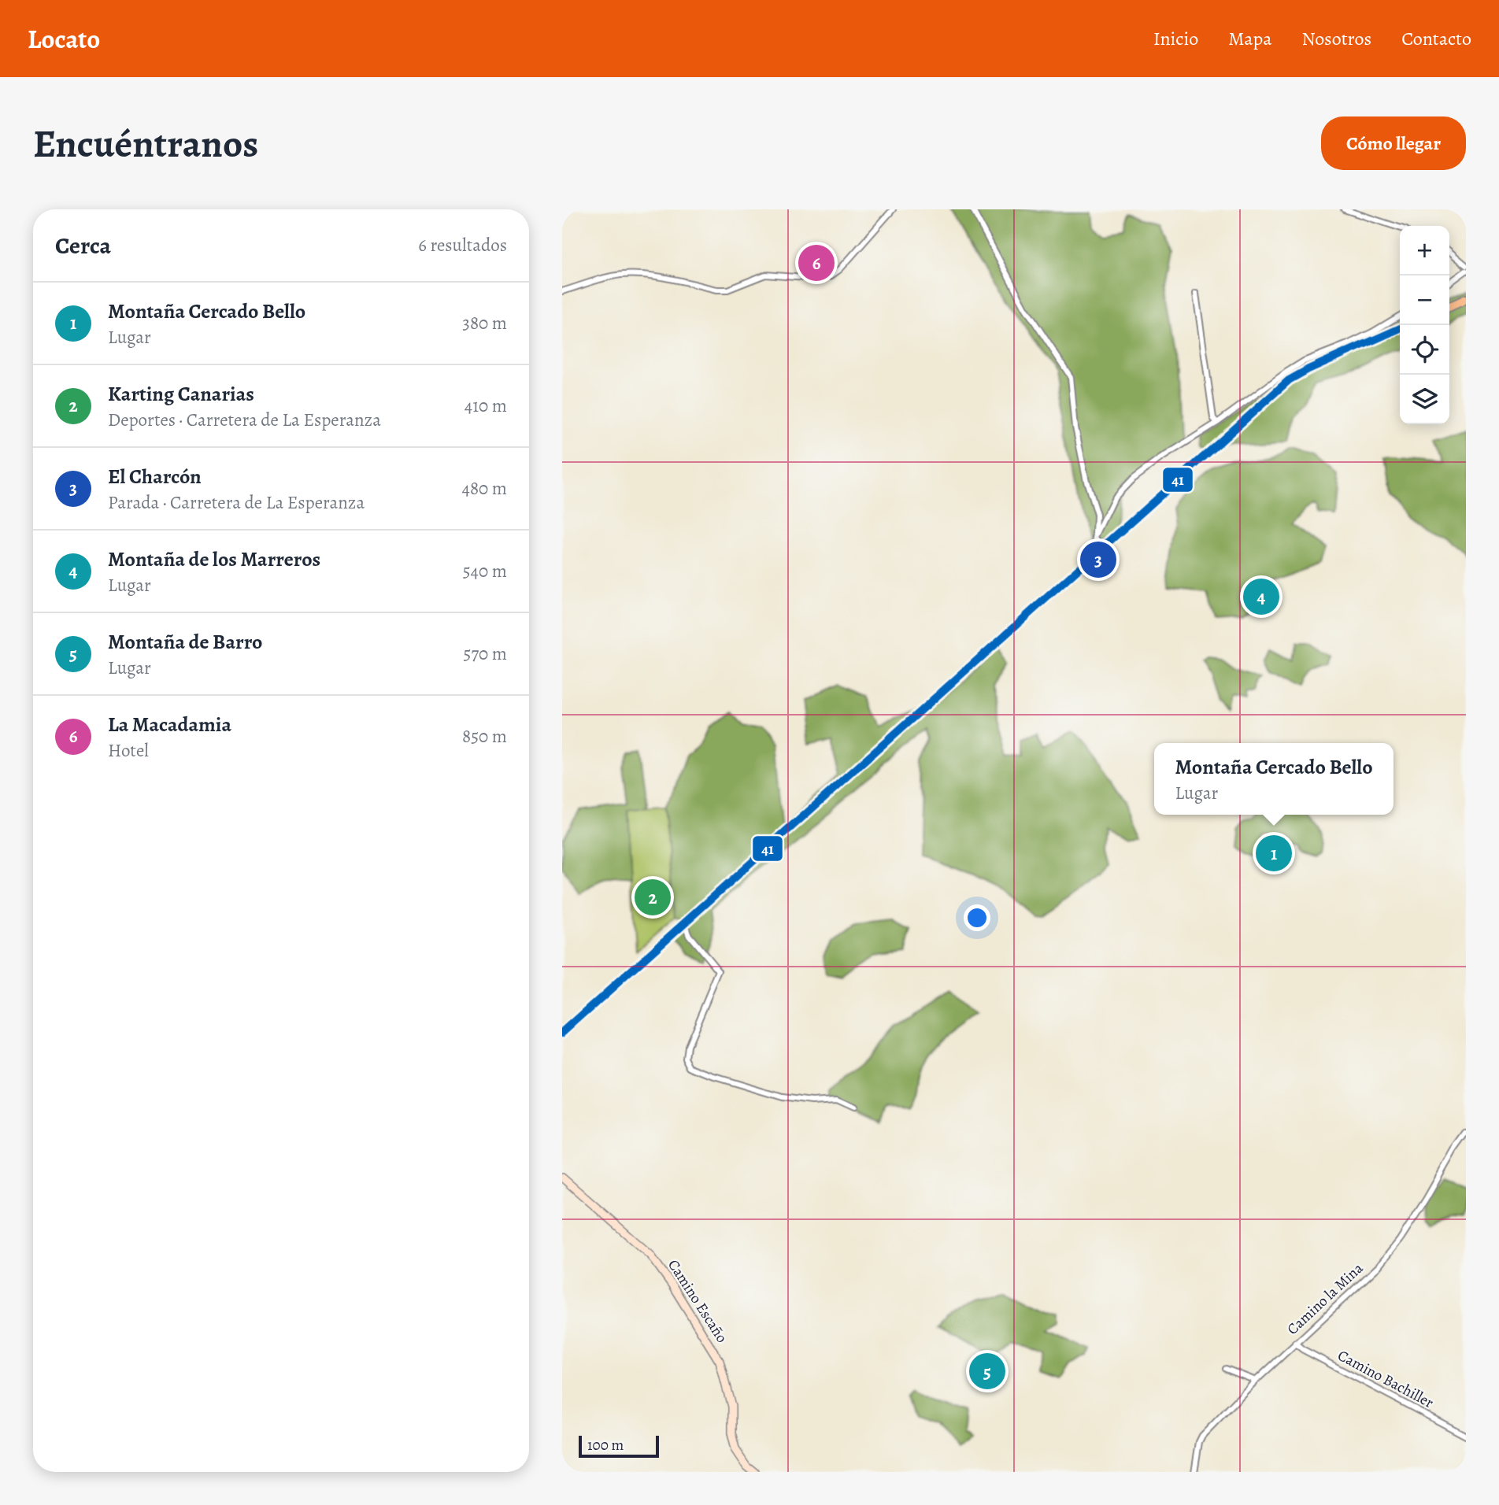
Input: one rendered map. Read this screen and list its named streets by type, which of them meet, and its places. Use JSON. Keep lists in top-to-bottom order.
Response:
{
  "streets": {
    "main road": ["Camino Escaño"],
    "street": ["Camino la Mina", "Camino Bachiller"]
  },
  "crossings": [
    ["Camino la Mina", "Camino Bachiller"]
  ],
  "lines": ["transit line 41"],
  "scale_bar": "100 m",
  "page": {
    "header": "Locato",
    "nav": [
      "Inicio",
      "Mapa",
      "Nosotros",
      "Contacto"
    ],
    "buttons": "Cómo llegar",
    "title": "Encuéntranos",
    "heading": ["Cerca", "6 resultados"],
    "map_buttons": ["+", "−"],
    "pins": [
      "6",
      "3",
      "4",
      "1",
      "2",
      "5"
    ],
    "list": [
      {
        "mark": "1",
        "name": "Montaña Cercado Bello",
        "note": "Lugar",
        "value": "380 m"
      },
      {
        "mark": "2",
        "name": "Karting Canarias",
        "note": "Deportes · Carretera de La Esperanza",
        "value": "410 m"
      },
      {
        "mark": "3",
        "name": "El Charcón",
        "note": "Parada · Carretera de La Esperanza",
        "value": "480 m"
      },
      {
        "mark": "4",
        "name": "Montaña de los Marreros",
        "note": "Lugar",
        "value": "540 m"
      },
      {
        "mark": "5",
        "name": "Montaña de Barro",
        "note": "Lugar",
        "value": "570 m"
      },
      {
        "mark": "6",
        "name": "La Macadamia",
        "note": "Hotel",
        "value": "850 m"
      }
    ],
    "popup": ["Montaña Cercado Bello", "Lugar"],
    "scale": "100 m"
  }
}
